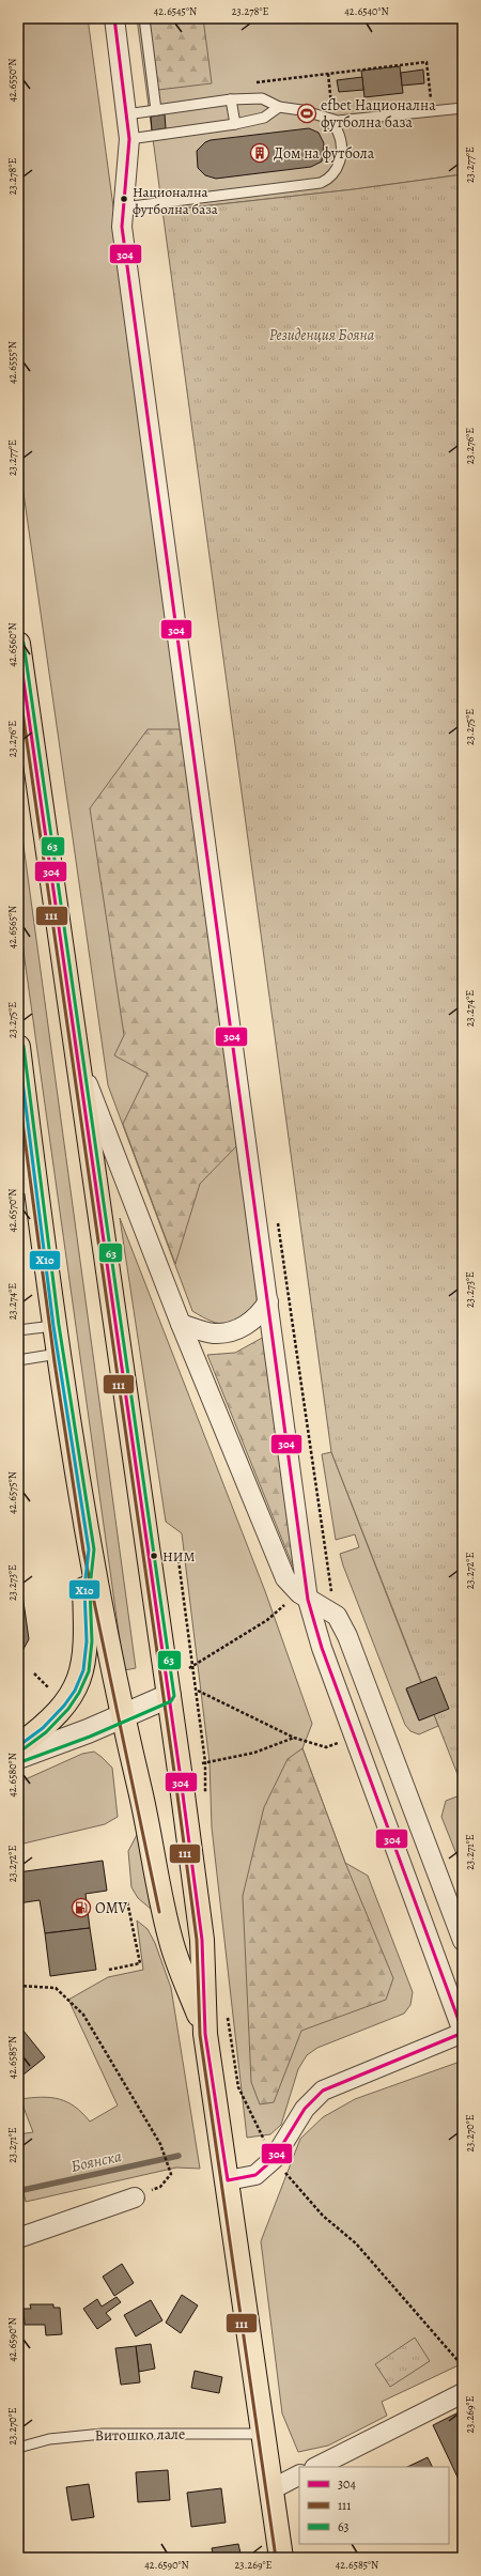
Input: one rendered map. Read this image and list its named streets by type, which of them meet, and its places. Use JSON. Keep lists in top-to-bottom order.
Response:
{
  "streets": {
    "lane": ["Витошко лале"]
  },
  "water": ["Боянска"],
  "parks": ["Резиденция Бояна"],
  "places": {
    "sports": ["efbet Национална футболна база"],
    "building": ["Дом на футбола"],
    "other": ["Национална футболна база", "НИМ"],
    "fuel station": ["OMV"]
  },
  "lines": [
    "transit line 304",
    "transit line 63",
    "transit line 111",
    "transit line Х10"
  ],
  "legend": ["304", "111", "63"],
  "coordinates": [
    "42.6545°N",
    "23.278°E",
    "42.6540°N",
    "42.6550°N",
    "23.277°E",
    "42.6555°N",
    "23.276°E",
    "42.6560°N",
    "23.275°E",
    "42.6565°N",
    "23.274°E",
    "42.6570°N",
    "23.273°E",
    "42.6575°N",
    "23.272°E",
    "42.6580°N",
    "23.271°E",
    "42.6585°N",
    "23.270°E",
    "42.6590°N",
    "23.269°E"
  ]
}
